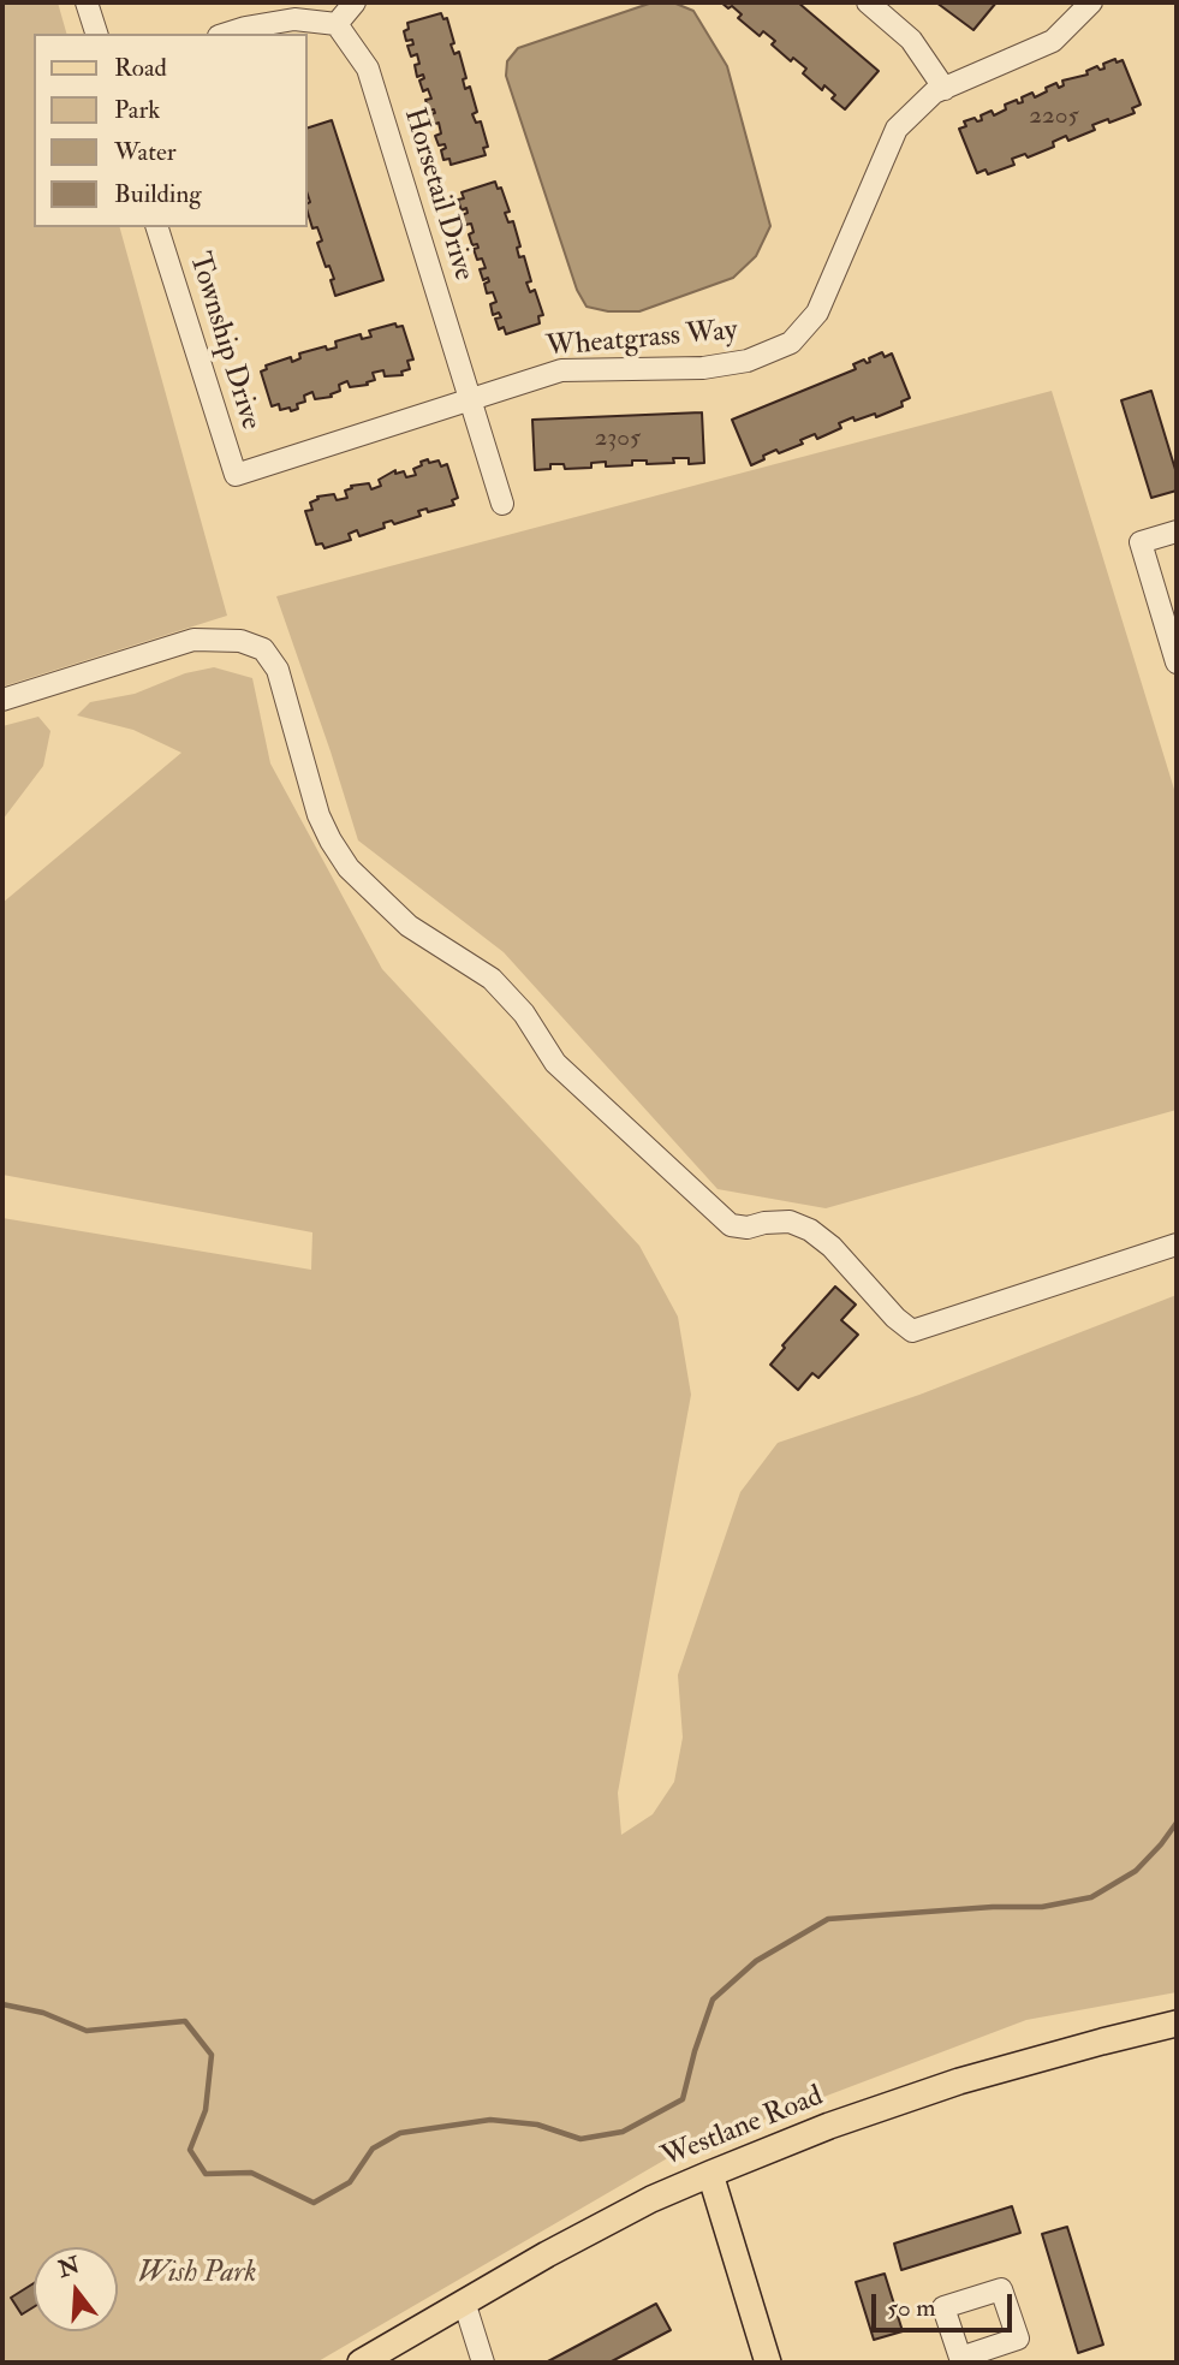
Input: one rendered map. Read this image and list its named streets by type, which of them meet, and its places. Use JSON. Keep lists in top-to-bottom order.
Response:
{
  "streets": {
    "main road": ["Westlane Road"],
    "street": ["Horsetail Drive", "Wheatgrass Way", "Township Drive"]
  },
  "crossings": [
    ["Horsetail Drive", "Wheatgrass Way"],
    ["Wheatgrass Way", "Township Drive"]
  ],
  "parks": ["Wish Park"],
  "house_numbers": ["2205", "2305"],
  "legend": [
    "Road",
    "Park",
    "Water",
    "Building"
  ],
  "scale_bar": "50 m",
  "north": "top"
}
